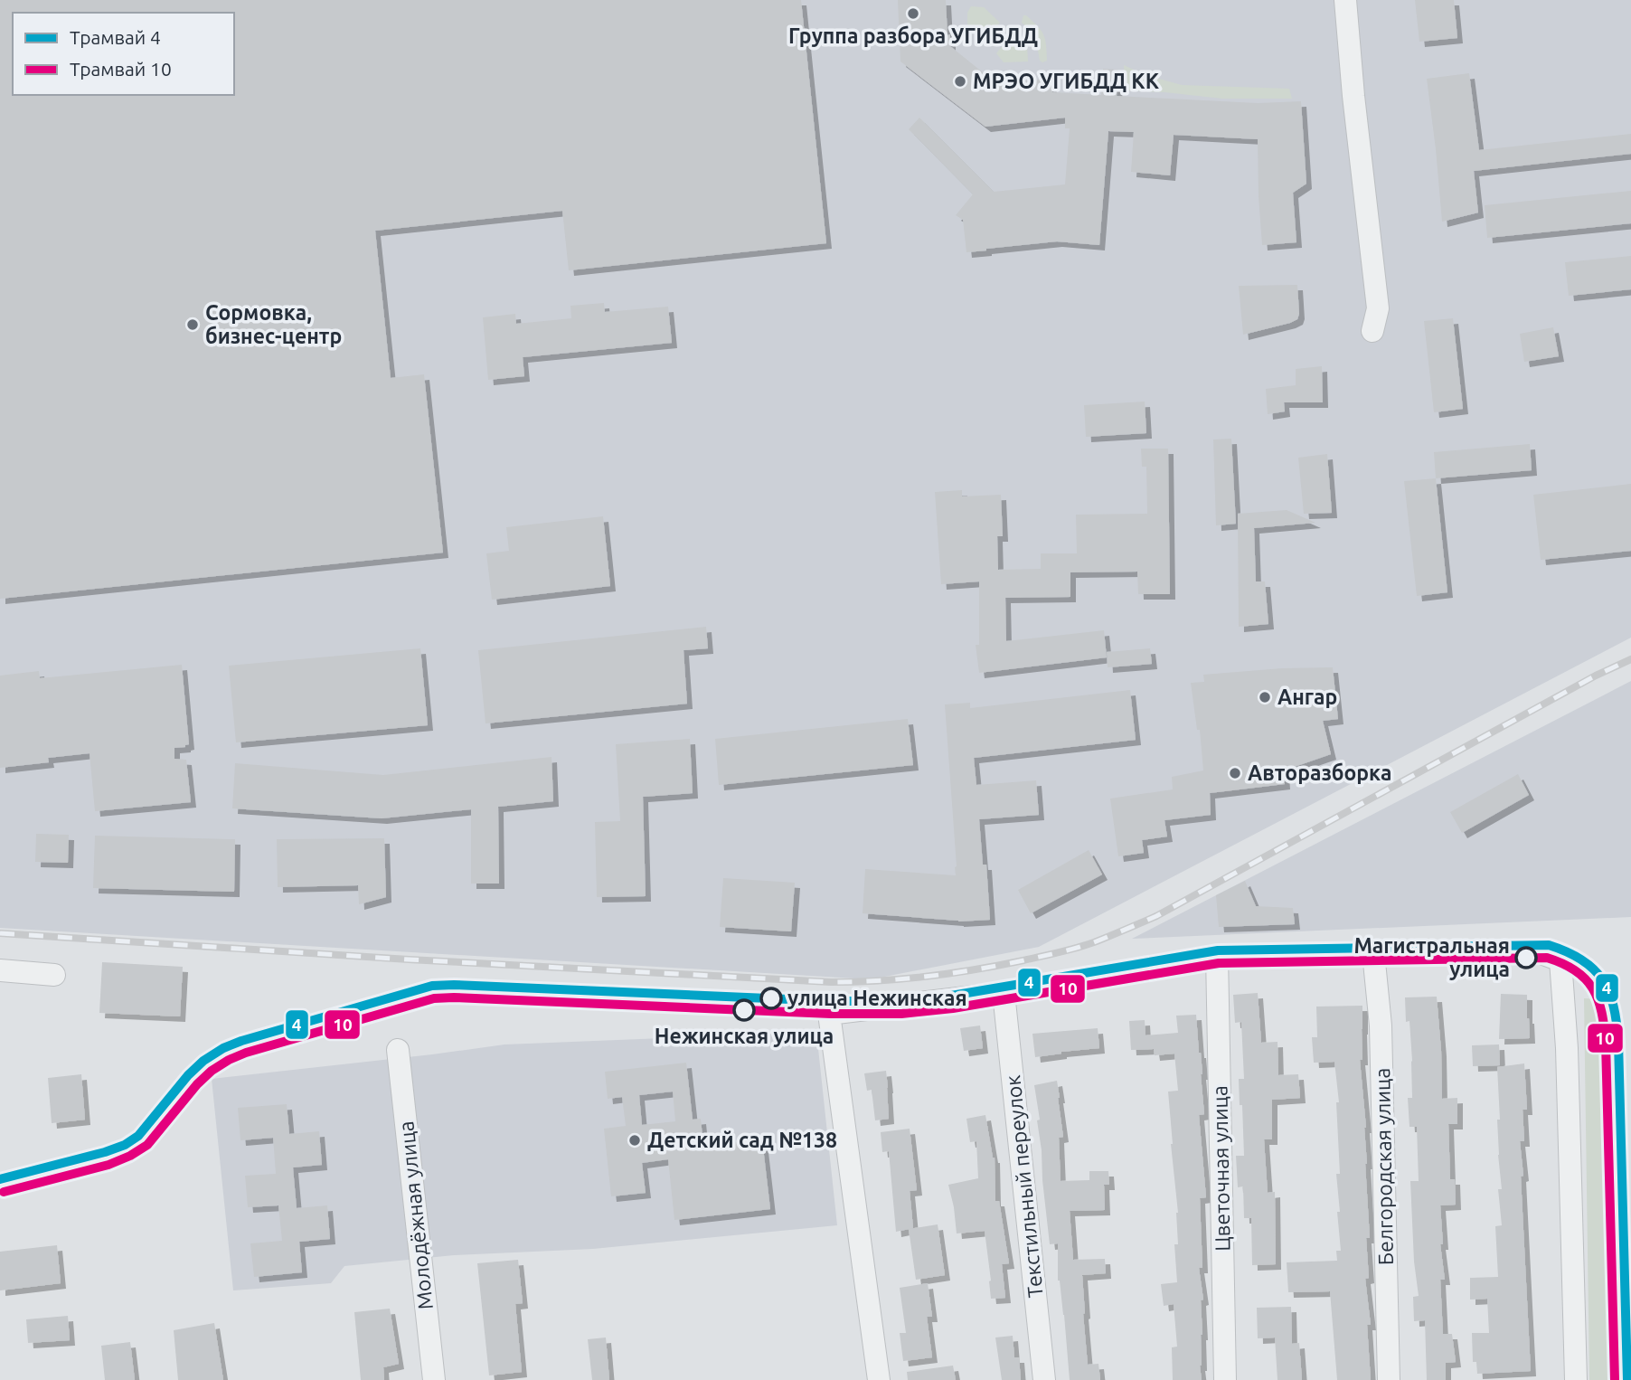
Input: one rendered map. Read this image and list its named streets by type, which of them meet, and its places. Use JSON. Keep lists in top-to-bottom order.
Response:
{
  "streets": {
    "street": [
      "Белгородская улица",
      "Цветочная улица",
      "Текстильный переулок",
      "Молодёжная улица"
    ]
  },
  "places": [
    "Группа разбора УГИБДД",
    "МРЭО УГИБДД КК",
    "Сормовка, бизнес-центр",
    "Ангар",
    "Авторазборка",
    "Магистральная улица",
    "улица Нежинская",
    "Нежинская улица",
    "Детский сад №138"
  ],
  "lines": ["tram line 4", "tram line 10"],
  "legend": ["Трамвай 4", "Трамвай 10"]
}
